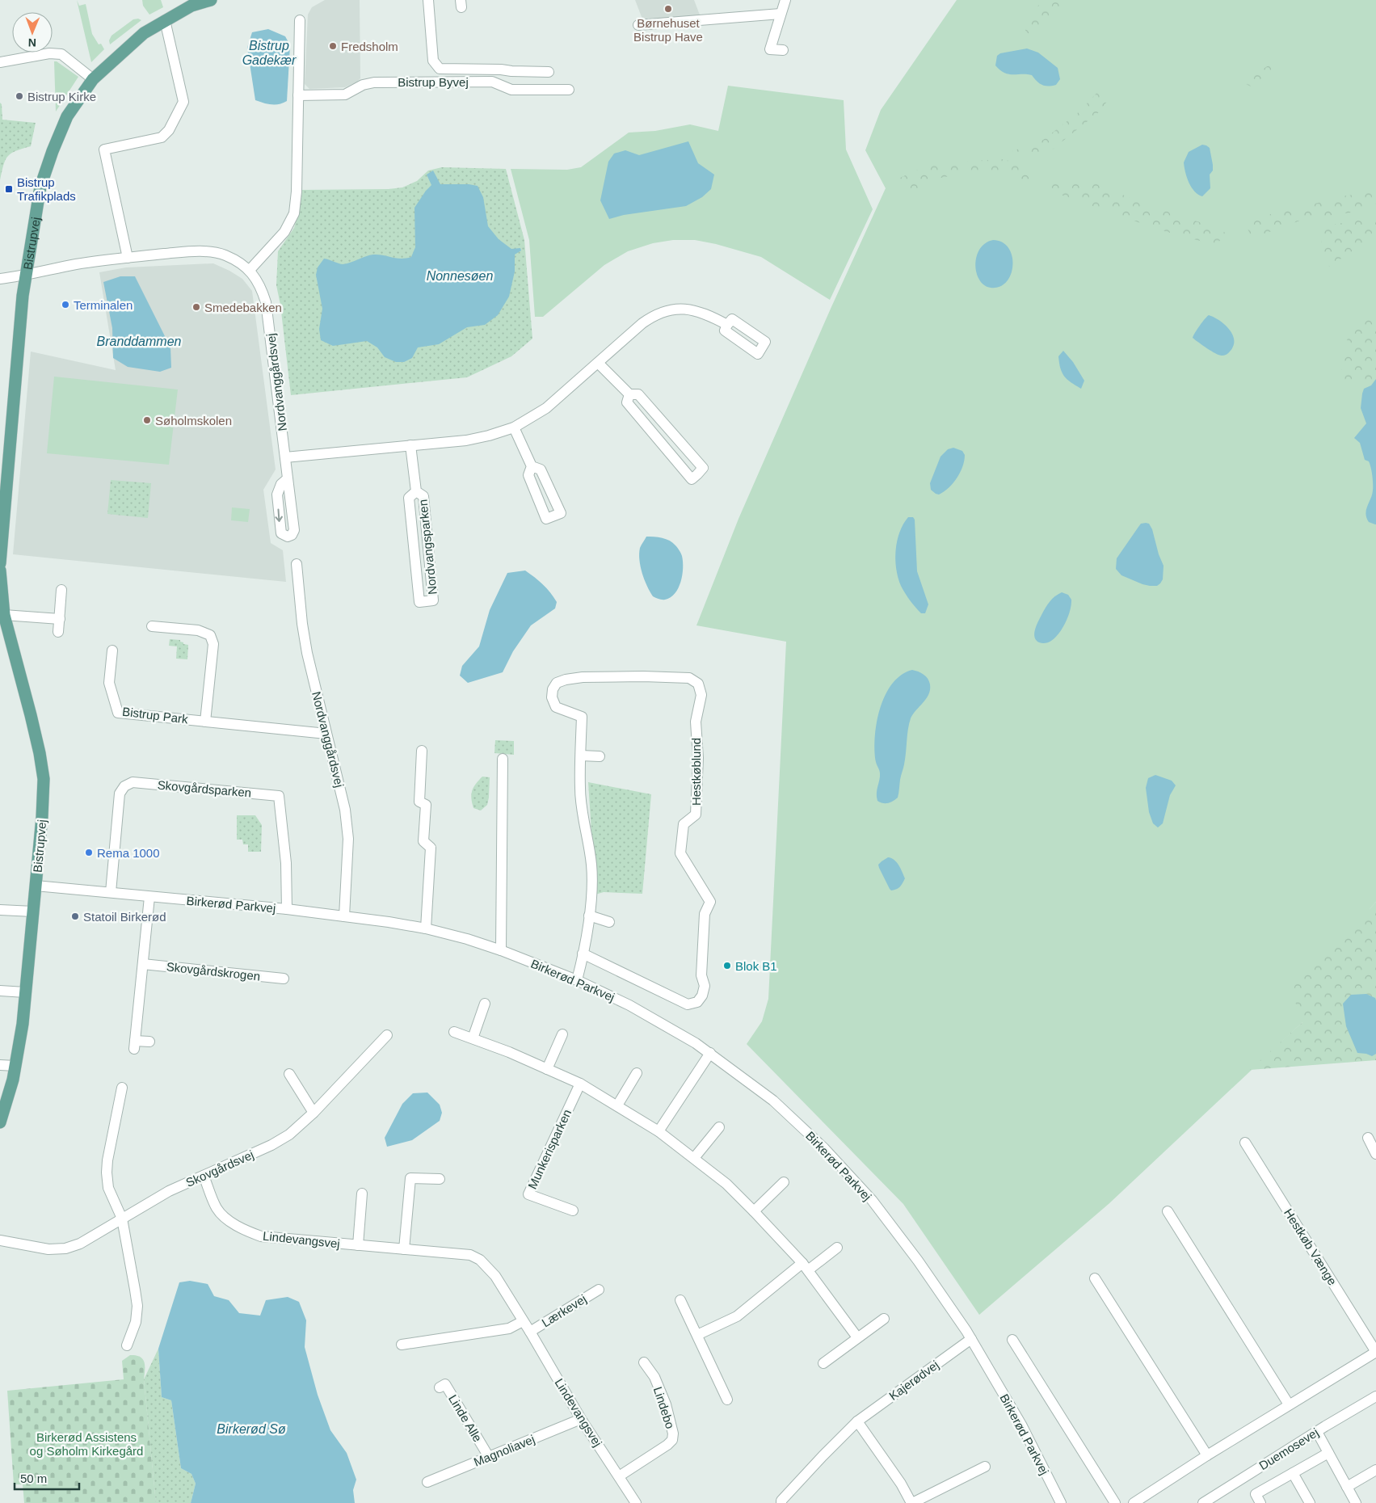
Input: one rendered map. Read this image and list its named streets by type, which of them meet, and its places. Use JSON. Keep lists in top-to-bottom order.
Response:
{
  "streets": {
    "main road": ["Bistrupvej"],
    "street": [
      "Bistrup Byvej",
      "Nordvanggårdsvej",
      "Nordvangsparken",
      "Bistrup Park",
      "Hestkøblund",
      "Skovgårdsparken",
      "Birkerød Parkvej",
      "Skovgårdskrogen",
      "Munkerisparken",
      "Skovgårdsvej",
      "Lindevangsvej",
      "Hestkøb Vænge",
      "Lærkevej",
      "Kajerødvej",
      "Lindebo",
      "Linde Alle",
      "Duemosevej",
      "Magnoliavej"
    ]
  },
  "crossings": [
    ["Bistrupvej", "Nordvanggårdsvej"],
    ["Bistrupvej", "Birkerød Parkvej"],
    ["Nordvanggårdsvej", "Bistrup Park"],
    ["Nordvanggårdsvej", "Birkerød Parkvej"],
    ["Hestkøblund", "Birkerød Parkvej"],
    ["Skovgårdsparken", "Birkerød Parkvej"],
    ["Birkerød Parkvej", "Kajerødvej"],
    ["Skovgårdsvej", "Lindevangsvej"],
    ["Lindevangsvej", "Lærkevej"],
    ["Lindevangsvej", "Lindebo"],
    ["Lindevangsvej", "Magnoliavej"],
    ["Linde Alle", "Magnoliavej"]
  ],
  "water": [
    "Bistrup Gadekær",
    "Nonnesøen",
    "Branddammen",
    "Birkerød Sø"
  ],
  "parks": ["Birkerød Assistens og Søholm Kirkegård"],
  "places": {
    "other": [
      "Børnehuset Bistrup Have",
      "Fredsholm",
      "Bistrup Kirke",
      "Terminalen",
      "Smedebakken",
      "Søholmskolen",
      "Rema 1000",
      "Statoil Birkerød",
      "Blok B1"
    ],
    "transit": ["Bistrup Trafikplads"]
  },
  "scale_bar": "50 m",
  "north": "bottom"
}
